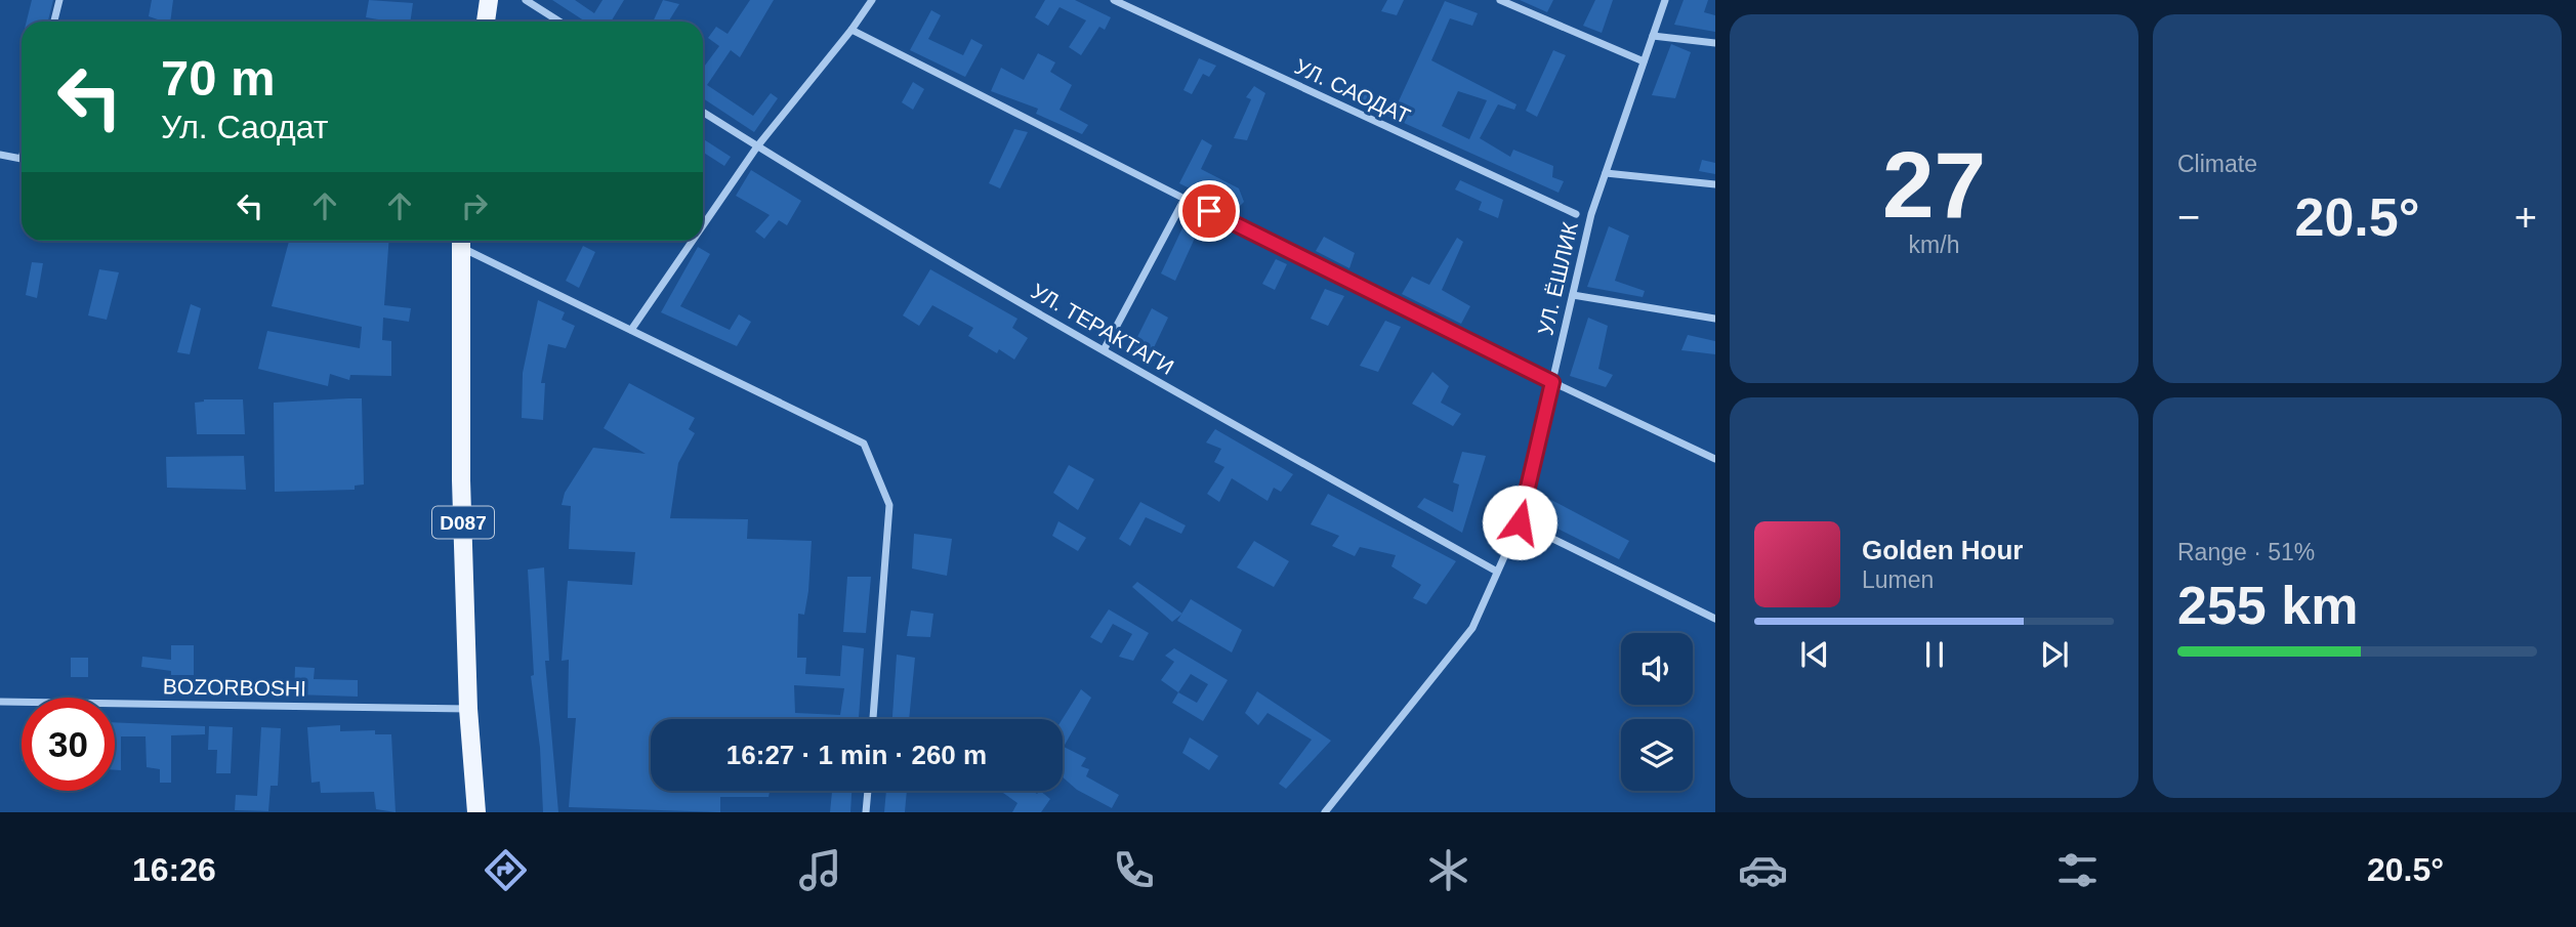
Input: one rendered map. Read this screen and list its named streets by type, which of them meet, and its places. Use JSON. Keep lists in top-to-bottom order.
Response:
{
  "streets": {
    "main road": ["D087"],
    "street": [
      "УЛ. САОДАТ",
      "УЛ. ЁШЛИК",
      "УЛ. ТЕРАКТАГИ",
      "BOZORBOSHI"
    ]
  },
  "crossings": [
    ["УЛ. ЁШЛИК", "УЛ. ТЕРАКТАГИ"],
    ["D087", "BOZORBOSHI"]
  ],
  "page": {
    "tile": [
      ["27", "km/h"],
      "Climate",
      ["Range · 51%", "255 km"]
    ],
    "turn": ["70 m", "Ул. Саодат"],
    "heat": ["−", "20.5°", "+"],
    "song": ["Golden Hour", "Lumen"],
    "limit": "30",
    "trip": "16:27 · 1 min · 260 m",
    "tabs": ["16:26", "20.5°"]
  }
}
